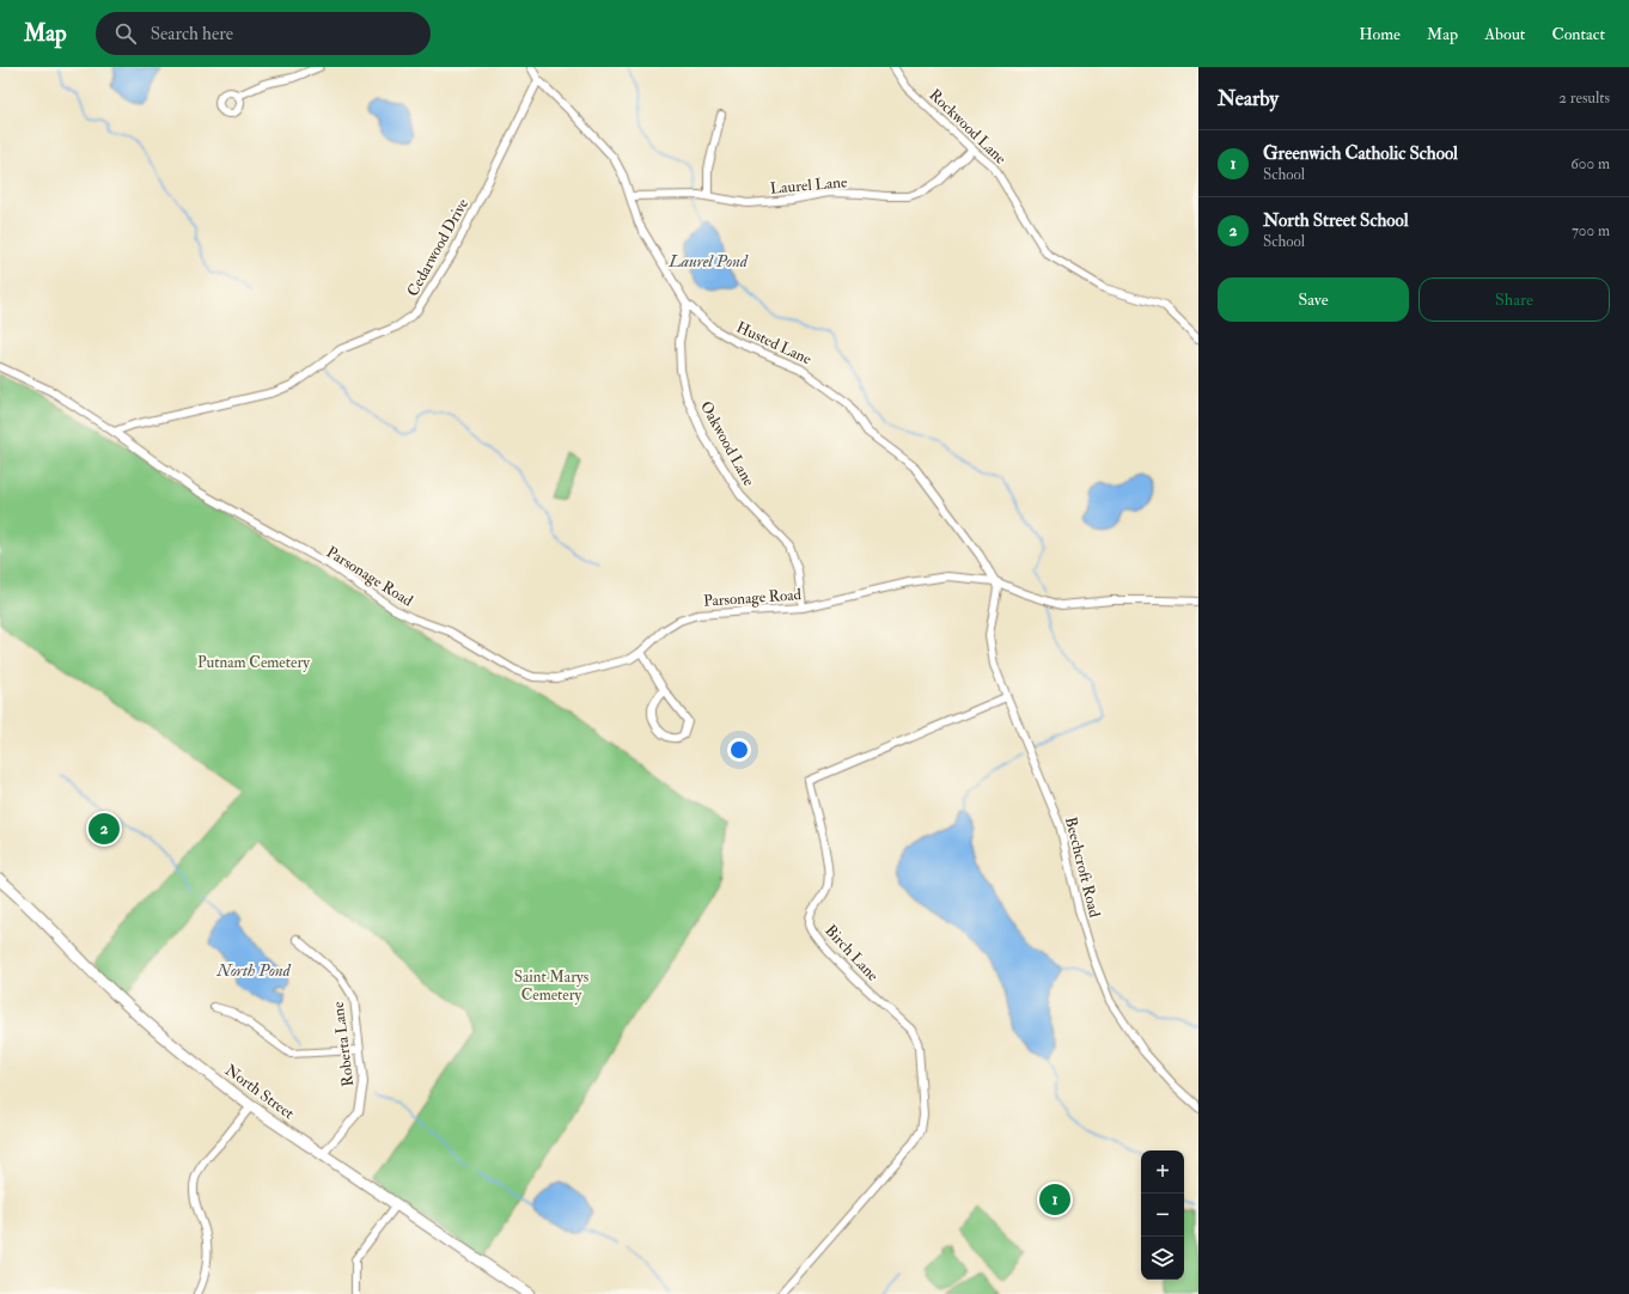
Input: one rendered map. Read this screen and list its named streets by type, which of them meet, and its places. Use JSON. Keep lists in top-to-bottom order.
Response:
{
  "streets": {
    "main road": ["North Street"],
    "street": [
      "Rockwood Lane",
      "Laurel Lane",
      "Cedarwood Drive",
      "Husted Lane",
      "Oakwood Lane",
      "Parsonage Road",
      "Beechcroft Road",
      "Birch Lane",
      "Roberta Lane"
    ]
  },
  "crossings": [
    ["Rockwood Lane", "Laurel Lane"],
    ["Laurel Lane", "Husted Lane"],
    ["Cedarwood Drive", "Husted Lane"],
    ["Cedarwood Drive", "Parsonage Road"],
    ["Husted Lane", "Oakwood Lane"],
    ["Husted Lane", "Parsonage Road"],
    ["Husted Lane", "Beechcroft Road"],
    ["Oakwood Lane", "Parsonage Road"],
    ["Parsonage Road", "Beechcroft Road"],
    ["Beechcroft Road", "Birch Lane"],
    ["Roberta Lane", "North Street"]
  ],
  "water": ["Laurel Pond", "North Pond"],
  "parks": ["Putnam Cemetery", "Saint Marys Cemetery"],
  "page": {
    "header": "Map",
    "search": "Search here",
    "nav": [
      "Home",
      "Map",
      "About",
      "Contact"
    ],
    "heading": ["Nearby", "2 results"],
    "list": [
      {
        "mark": "1",
        "name": "Greenwich Catholic School",
        "note": "School",
        "value": "600 m"
      },
      {
        "mark": "2",
        "name": "North Street School",
        "note": "School",
        "value": "700 m"
      }
    ],
    "buttons": ["Save", "Share"],
    "pins": ["2", "1"],
    "map_buttons": ["+", "−"]
  }
}
